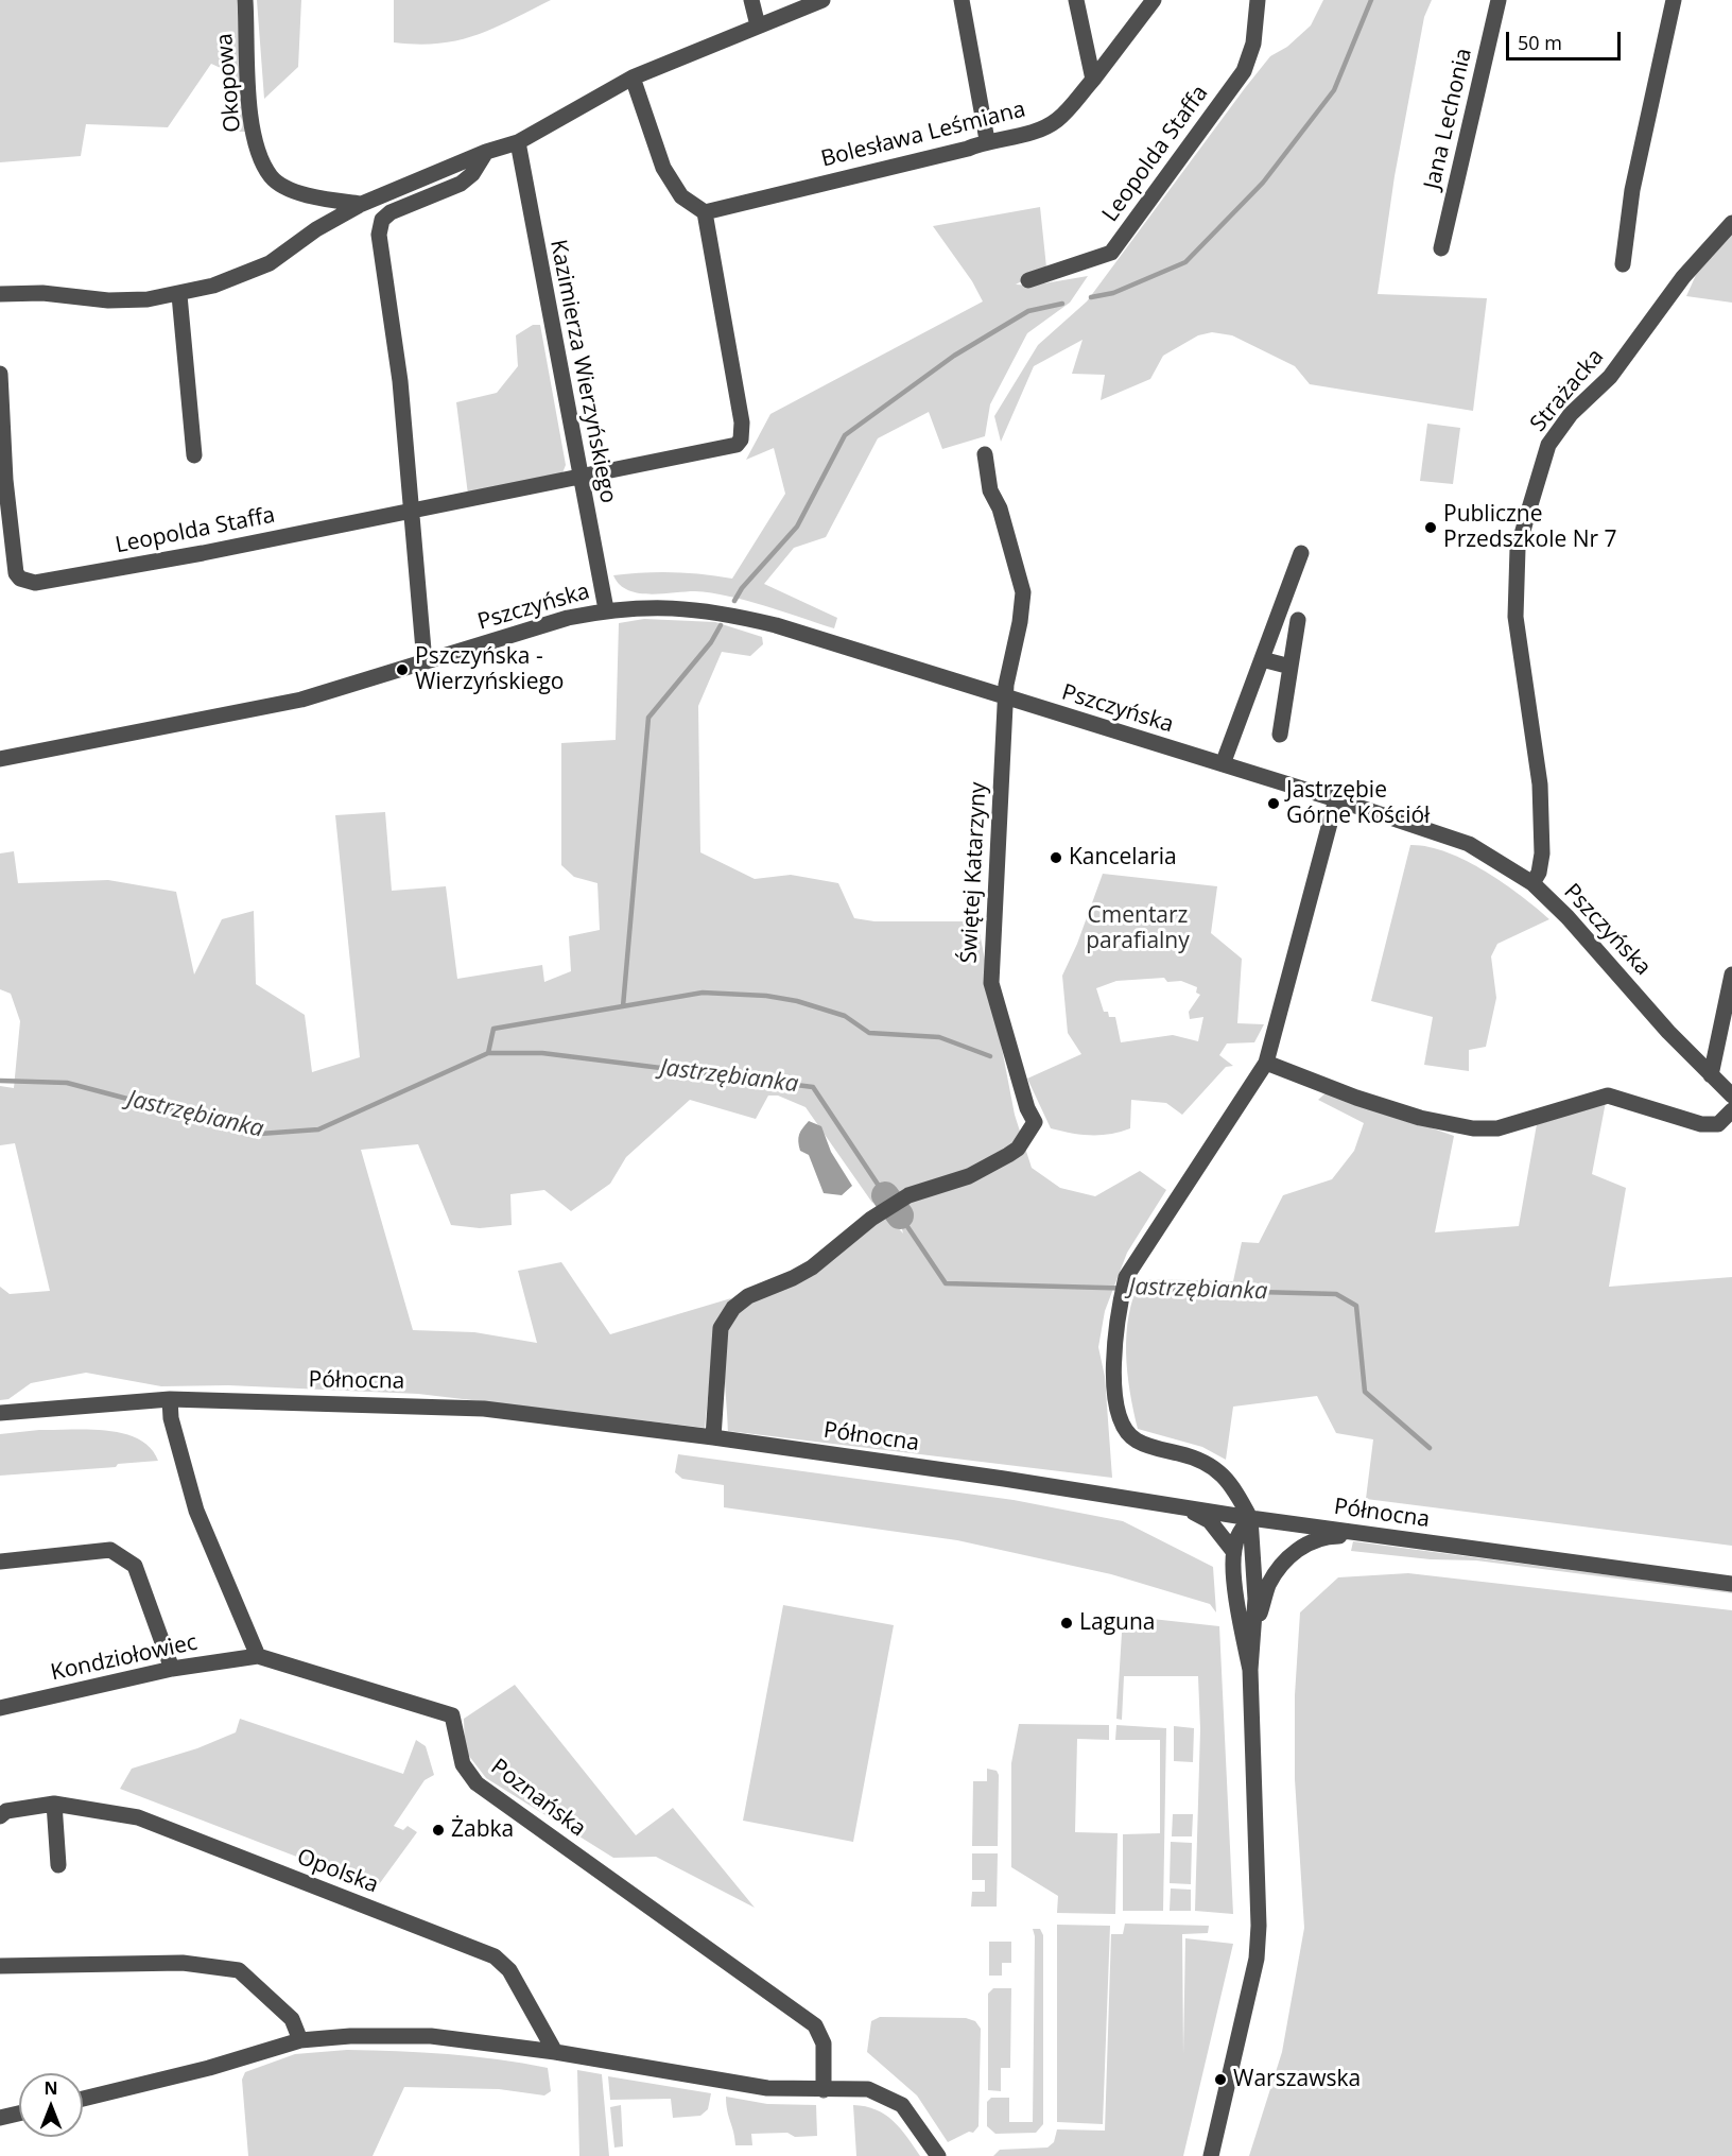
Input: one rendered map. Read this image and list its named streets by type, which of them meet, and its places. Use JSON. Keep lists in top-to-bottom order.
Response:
{
  "streets": {
    "street": [
      "Okopowa",
      "Jana Lechonia",
      "Bolesława Leśmiana",
      "Leopolda Staffa",
      "Kazimierza Wierzyńskiego",
      "Strażacka",
      "Pszczyńska",
      "Świętej Katarzyny",
      "Północna",
      "Kondziołowiec",
      "Poznańska",
      "Opolska"
    ]
  },
  "crossings": [
    ["Leopolda Staffa", "Kazimierza Wierzyńskiego"],
    ["Kazimierza Wierzyńskiego", "Pszczyńska"],
    ["Strażacka", "Pszczyńska"],
    ["Pszczyńska", "Świętej Katarzyny"],
    ["Świętej Katarzyny", "Północna"],
    ["Kondziołowiec", "Poznańska"]
  ],
  "water": ["Jastrzębianka"],
  "parks": ["Cmentarz parafialny"],
  "places": [
    "Publiczne Przedszkole Nr 7",
    "Pszczyńska - Wierzyńskiego",
    "Jastrzębie Górne Kościół",
    "Kancelaria",
    "Laguna",
    "Żabka",
    "Warszawska"
  ],
  "scale_bar": "50 m",
  "north": "top"
}
